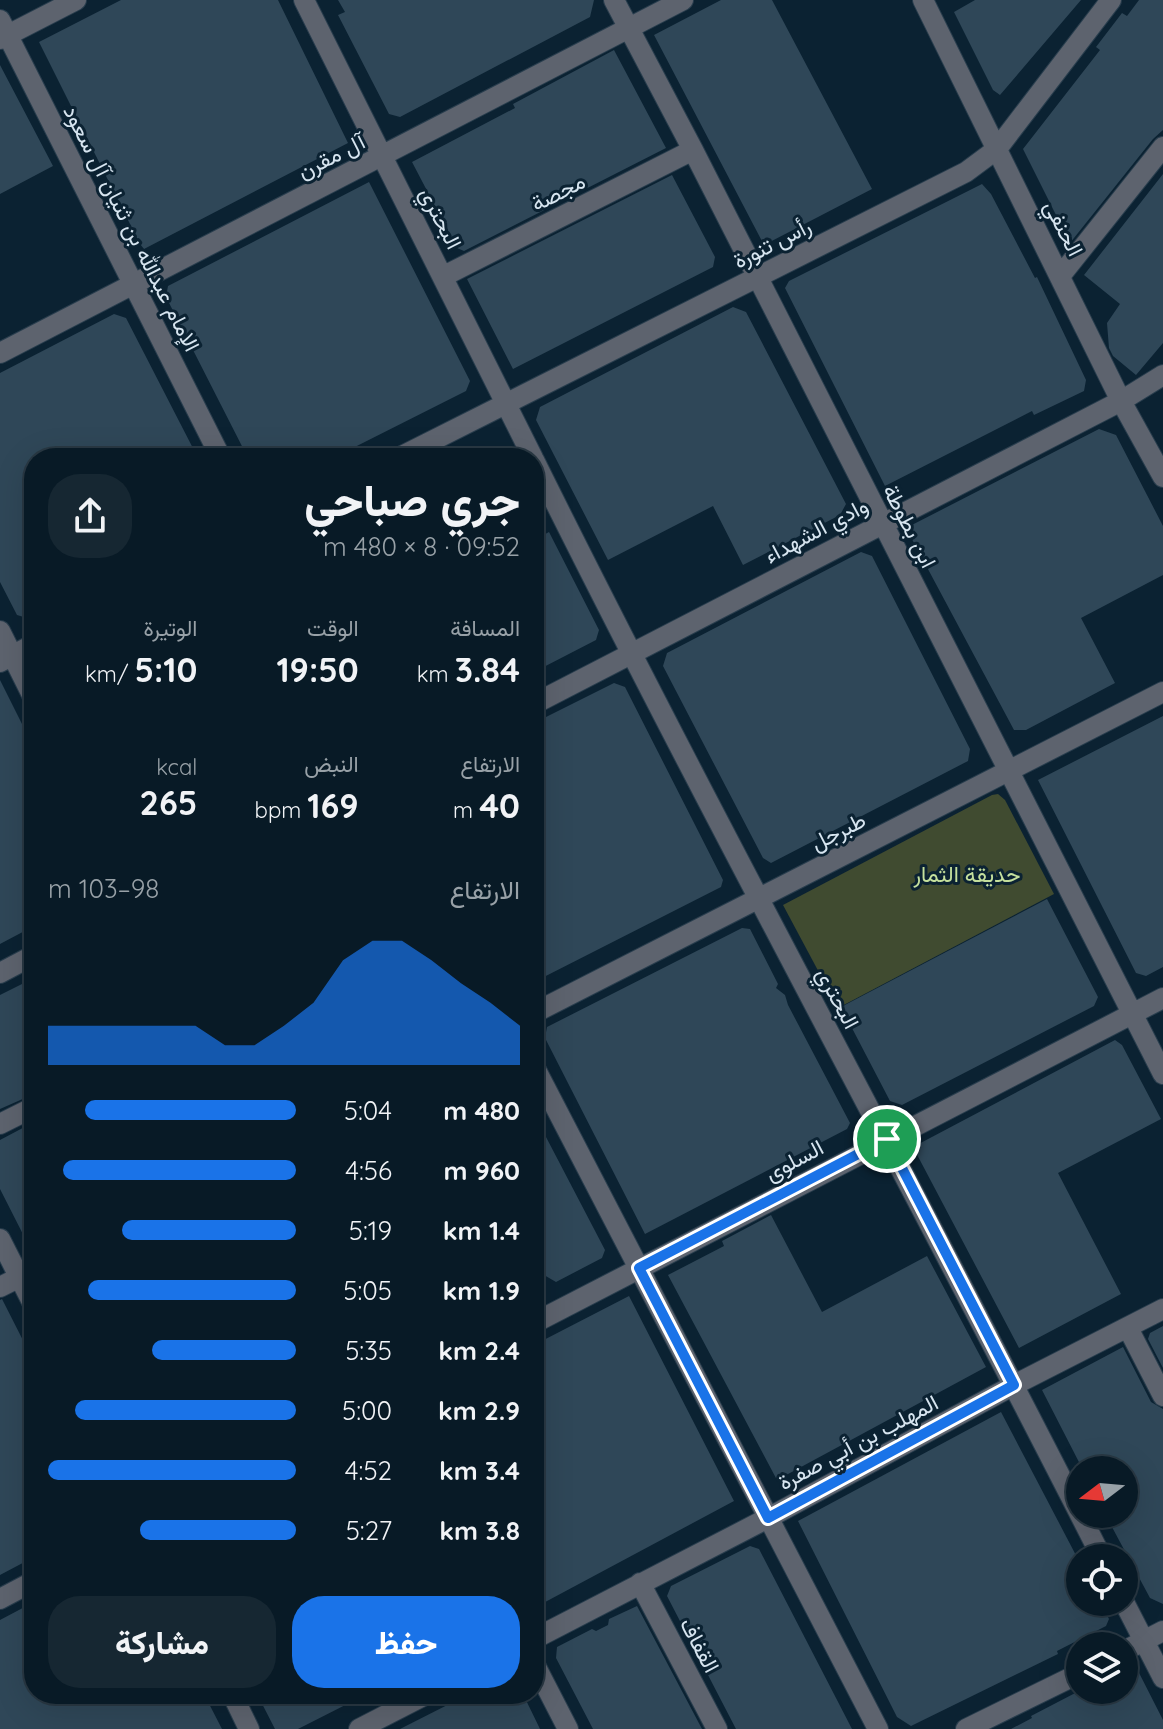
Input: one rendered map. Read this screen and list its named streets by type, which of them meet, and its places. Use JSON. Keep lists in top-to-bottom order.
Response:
{
  "streets": {
    "street": [
      "آل مقرن",
      "مجصة",
      "البحتري",
      "الإمام عبدالله بن ثنيان آل سعود",
      "الحنفي",
      "رأس تنورة",
      "ابن بطوطة",
      "وادي الشهداء",
      "طبرجل",
      "السلوى",
      "المهلب بن أبي صفرة",
      "القفاف"
    ]
  },
  "crossings": [
    ["آل مقرن", "البحتري"],
    ["آل مقرن", "الإمام عبدالله بن ثنيان آل سعود"],
    ["آل مقرن", "ابن بطوطة"],
    ["مجصة", "البحتري"],
    ["مجصة", "ابن بطوطة"],
    ["البحتري", "رأس تنورة"],
    ["البحتري", "وادي الشهداء"],
    ["البحتري", "طبرجل"],
    ["البحتري", "السلوى"],
    ["البحتري", "المهلب بن أبي صفرة"],
    ["الحنفي", "رأس تنورة"],
    ["الحنفي", "وادي الشهداء"],
    ["رأس تنورة", "ابن بطوطة"],
    ["ابن بطوطة", "وادي الشهداء"],
    ["ابن بطوطة", "طبرجل"],
    ["ابن بطوطة", "السلوى"],
    ["المهلب بن أبي صفرة", "القفاف"]
  ],
  "parks": ["حديقة الثمار"],
  "north": "left",
  "page": {
    "heading": ["جري صباحي", "09:52 · 8 × 480 m"],
    "stats": [
      ["المسافة", "3.84 km"],
      ["الوقت", "19:50"],
      ["الوتيرة", "5:10 /km"],
      ["الارتفاع", "40 m"],
      ["النبض", "169 bpm"],
      ["kcal", "265"]
    ],
    "chart": ["الارتفاع", "98–103 m"],
    "list": [
      {
        "name": "480 m",
        "note": "5:04"
      },
      {
        "name": "960 m",
        "note": "4:56"
      },
      {
        "name": "1.4 km",
        "note": "5:19"
      },
      {
        "name": "1.9 km",
        "note": "5:05"
      },
      {
        "name": "2.4 km",
        "note": "5:35"
      },
      {
        "name": "2.9 km",
        "note": "5:00"
      },
      {
        "name": "3.4 km",
        "note": "4:52"
      },
      {
        "name": "3.8 km",
        "note": "5:27"
      }
    ],
    "buttons": ["حفظ", "مشاركة"]
  }
}
